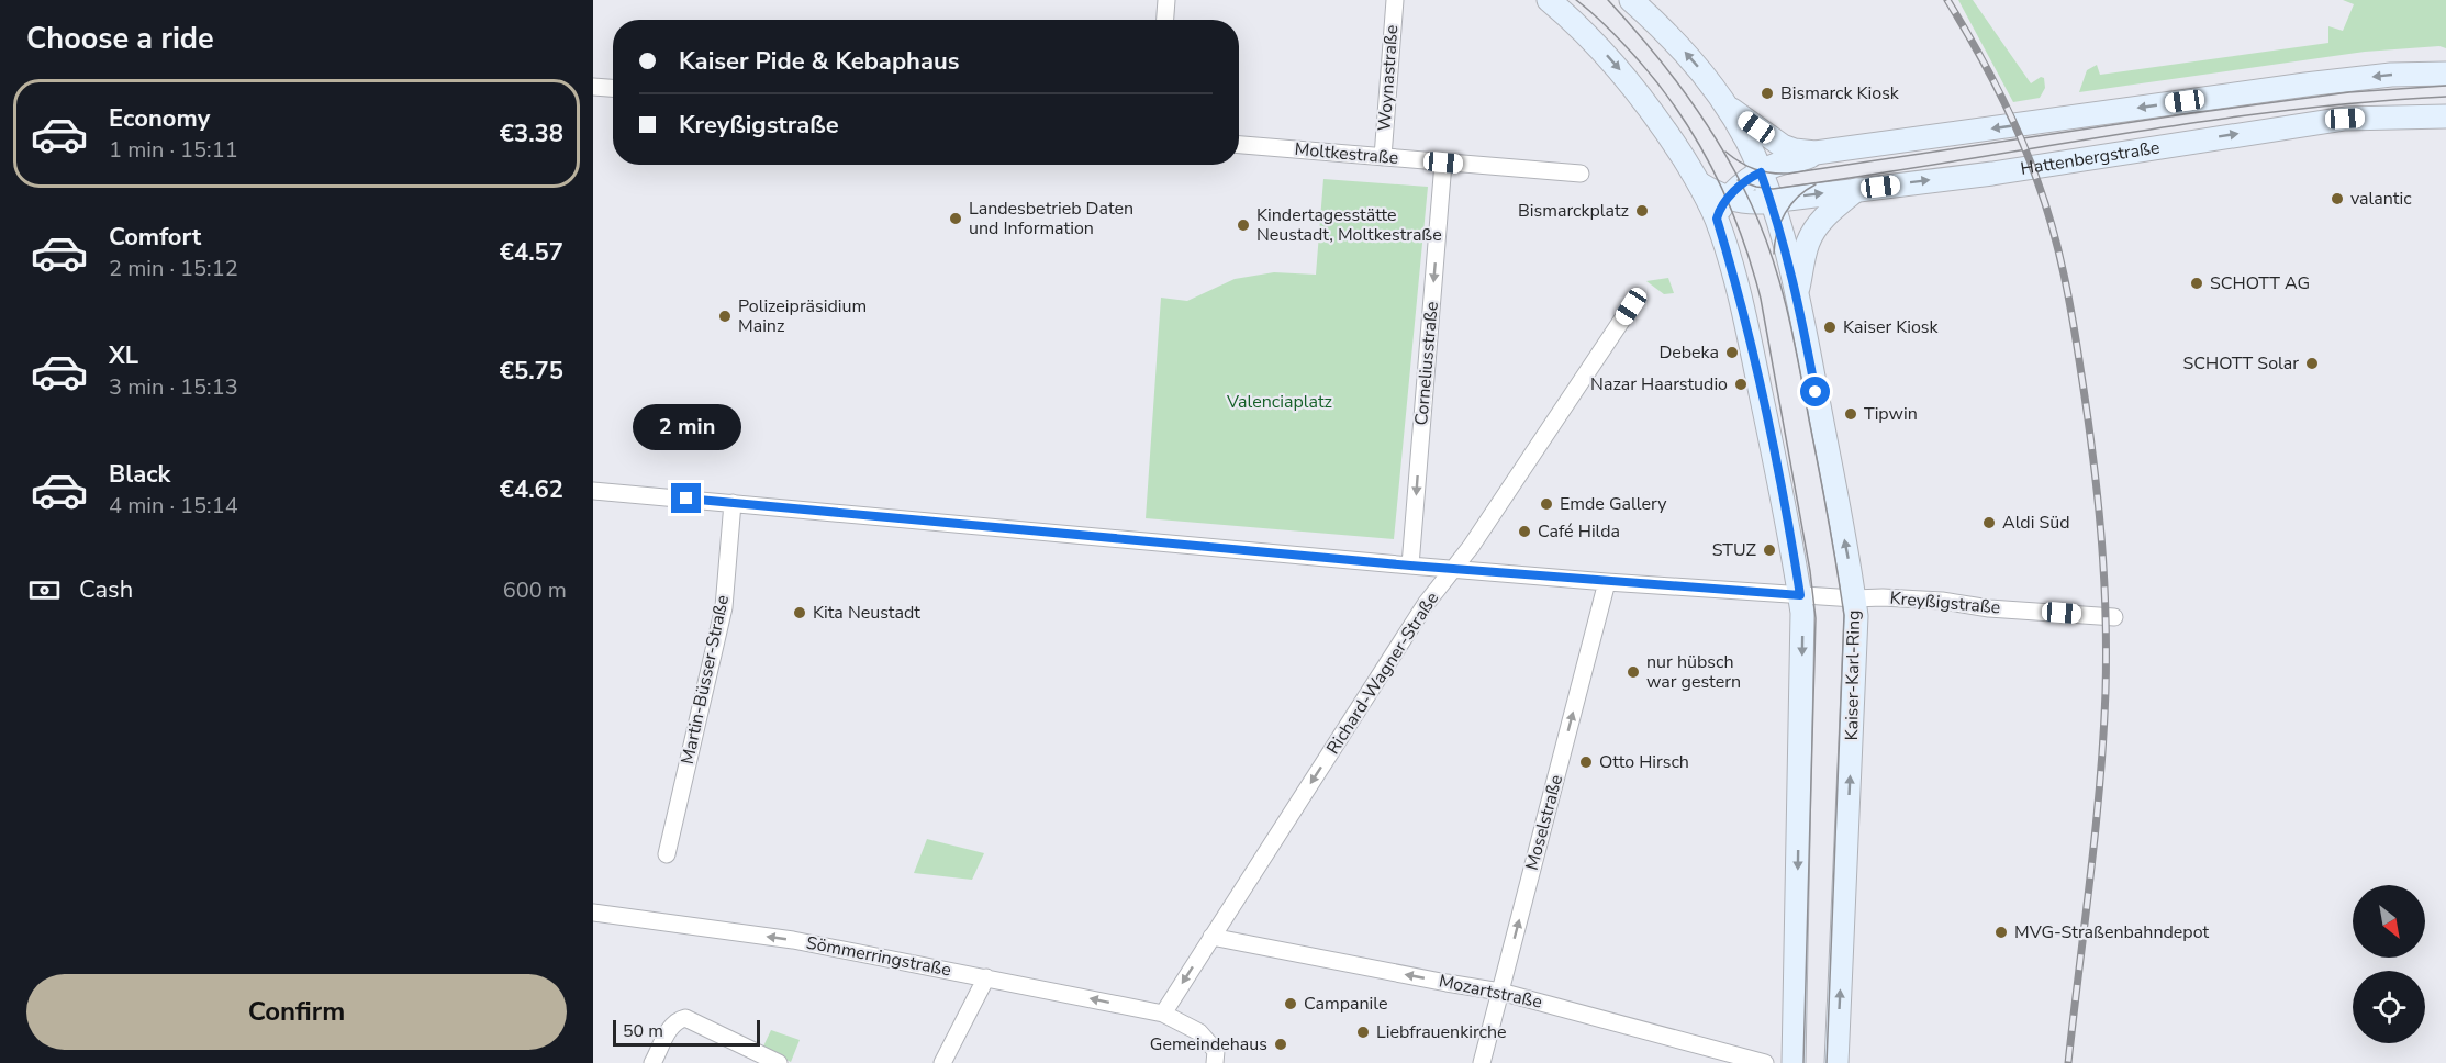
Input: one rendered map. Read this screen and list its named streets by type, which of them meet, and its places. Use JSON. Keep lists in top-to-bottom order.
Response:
{
  "streets": {
    "street": [
      "Woynastraße",
      "Moltkestraße",
      "Hattenbergstraße",
      "Corneliusstraße",
      "Kreyßigstraße",
      "Richard-Wagner-Straße",
      "Kaiser-Karl-Ring",
      "Martin-Büsser-Straße",
      "Moselstraße",
      "Sömmerringstraße",
      "Mozartstraße"
    ]
  },
  "crossings": [
    ["Woynastraße", "Moltkestraße"],
    ["Moltkestraße", "Corneliusstraße"],
    ["Corneliusstraße", "Kreyßigstraße"],
    ["Kreyßigstraße", "Richard-Wagner-Straße"],
    ["Kreyßigstraße", "Kaiser-Karl-Ring"],
    ["Kreyßigstraße", "Martin-Büsser-Straße"],
    ["Kreyßigstraße", "Moselstraße"],
    ["Richard-Wagner-Straße", "Sömmerringstraße"],
    ["Richard-Wagner-Straße", "Mozartstraße"],
    ["Moselstraße", "Mozartstraße"]
  ],
  "one_way": [
    "Corneliusstraße",
    "Richard-Wagner-Straße",
    "Moselstraße",
    "Sömmerringstraße",
    "Mozartstraße"
  ],
  "parks": ["Valenciaplatz"],
  "places": [
    "Bismarck Kiosk",
    "valantic",
    "Bismarckplatz",
    "Landesbetrieb Daten und Information",
    "Kindertagesstätte Neustadt, Moltkestraße",
    "SCHOTT AG",
    "Polizeipräsidium Mainz",
    "Kaiser Kiosk",
    "Debeka",
    "SCHOTT Solar",
    "Nazar Haarstudio",
    "Tipwin",
    "Emde Gallery",
    "Aldi Süd",
    "Café Hilda",
    "STUZ",
    "Kita Neustadt",
    "nur hübsch war gestern",
    "Otto Hirsch",
    "MVG-Straßenbahndepot",
    "Campanile",
    "Liebfrauenkirche",
    "Gemeindehaus"
  ],
  "scale_bar": "50 m",
  "north": "bottom right",
  "page": {
    "heading": "Choose a ride",
    "banner": ["Kaiser Pide & Kebaphaus", "Kreyßigstraße"],
    "list": [
      {
        "name": "Economy",
        "note": "1 min · 15:11",
        "value": "€3.38"
      },
      {
        "name": "Comfort",
        "note": "2 min · 15:12",
        "value": "€4.57"
      },
      {
        "name": "XL",
        "note": "3 min · 15:13",
        "value": "€5.75"
      },
      {
        "name": "Black",
        "note": "4 min · 15:14",
        "value": "€4.62"
      }
    ],
    "bubble": "2 min",
    "pay": ["Cash", "600 m"],
    "buttons": "Confirm",
    "scale": "50 m"
  }
}
